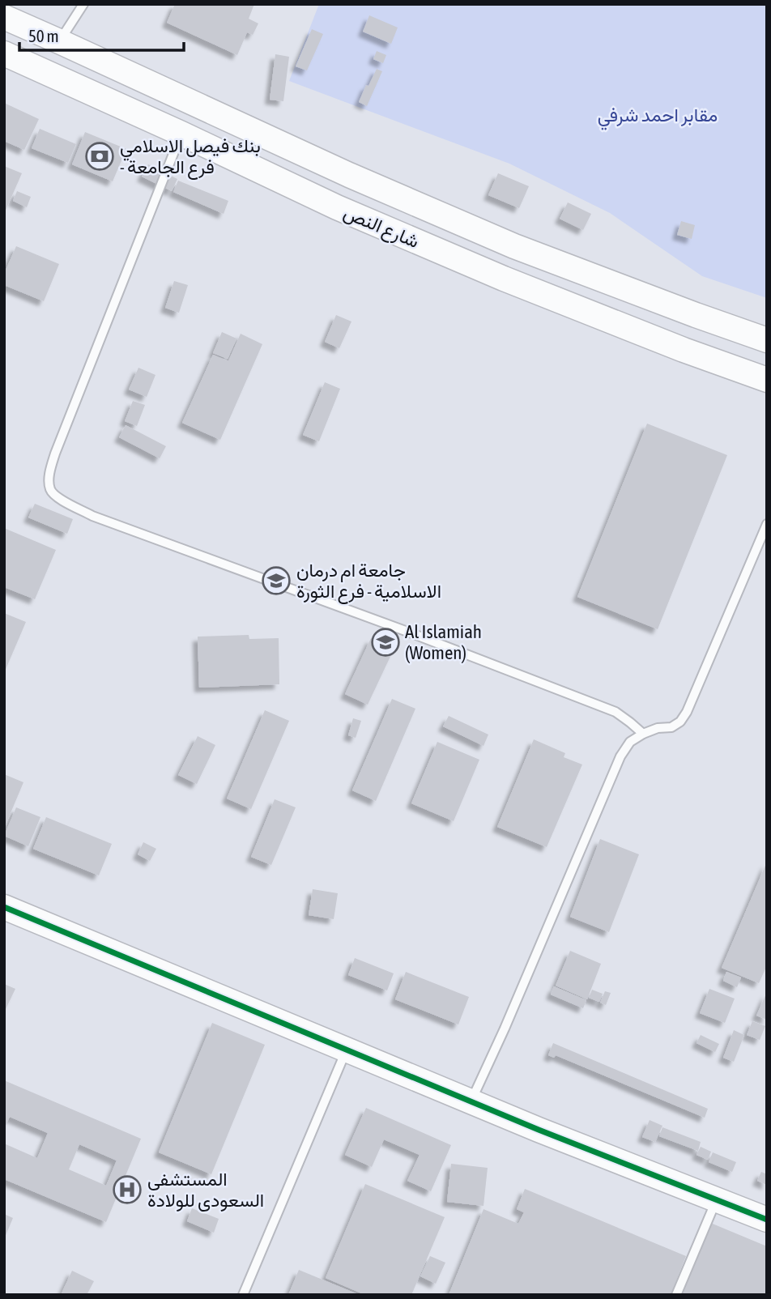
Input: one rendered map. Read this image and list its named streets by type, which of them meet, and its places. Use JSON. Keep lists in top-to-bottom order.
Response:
{
  "streets": {
    "main road": ["شارع النص"]
  },
  "parks": ["مقابر احمد شرفي"],
  "places": {
    "bank": ["بنك فيصل الاسلامي - فرع الجامعة"],
    "school or university": ["جامعة ام درمان الاسلامية - فرع الثورة", "Al Islamiah (Women)"],
    "hospital": ["المستشفى السعودى للولادة"]
  },
  "scale_bar": "50 m"
}
